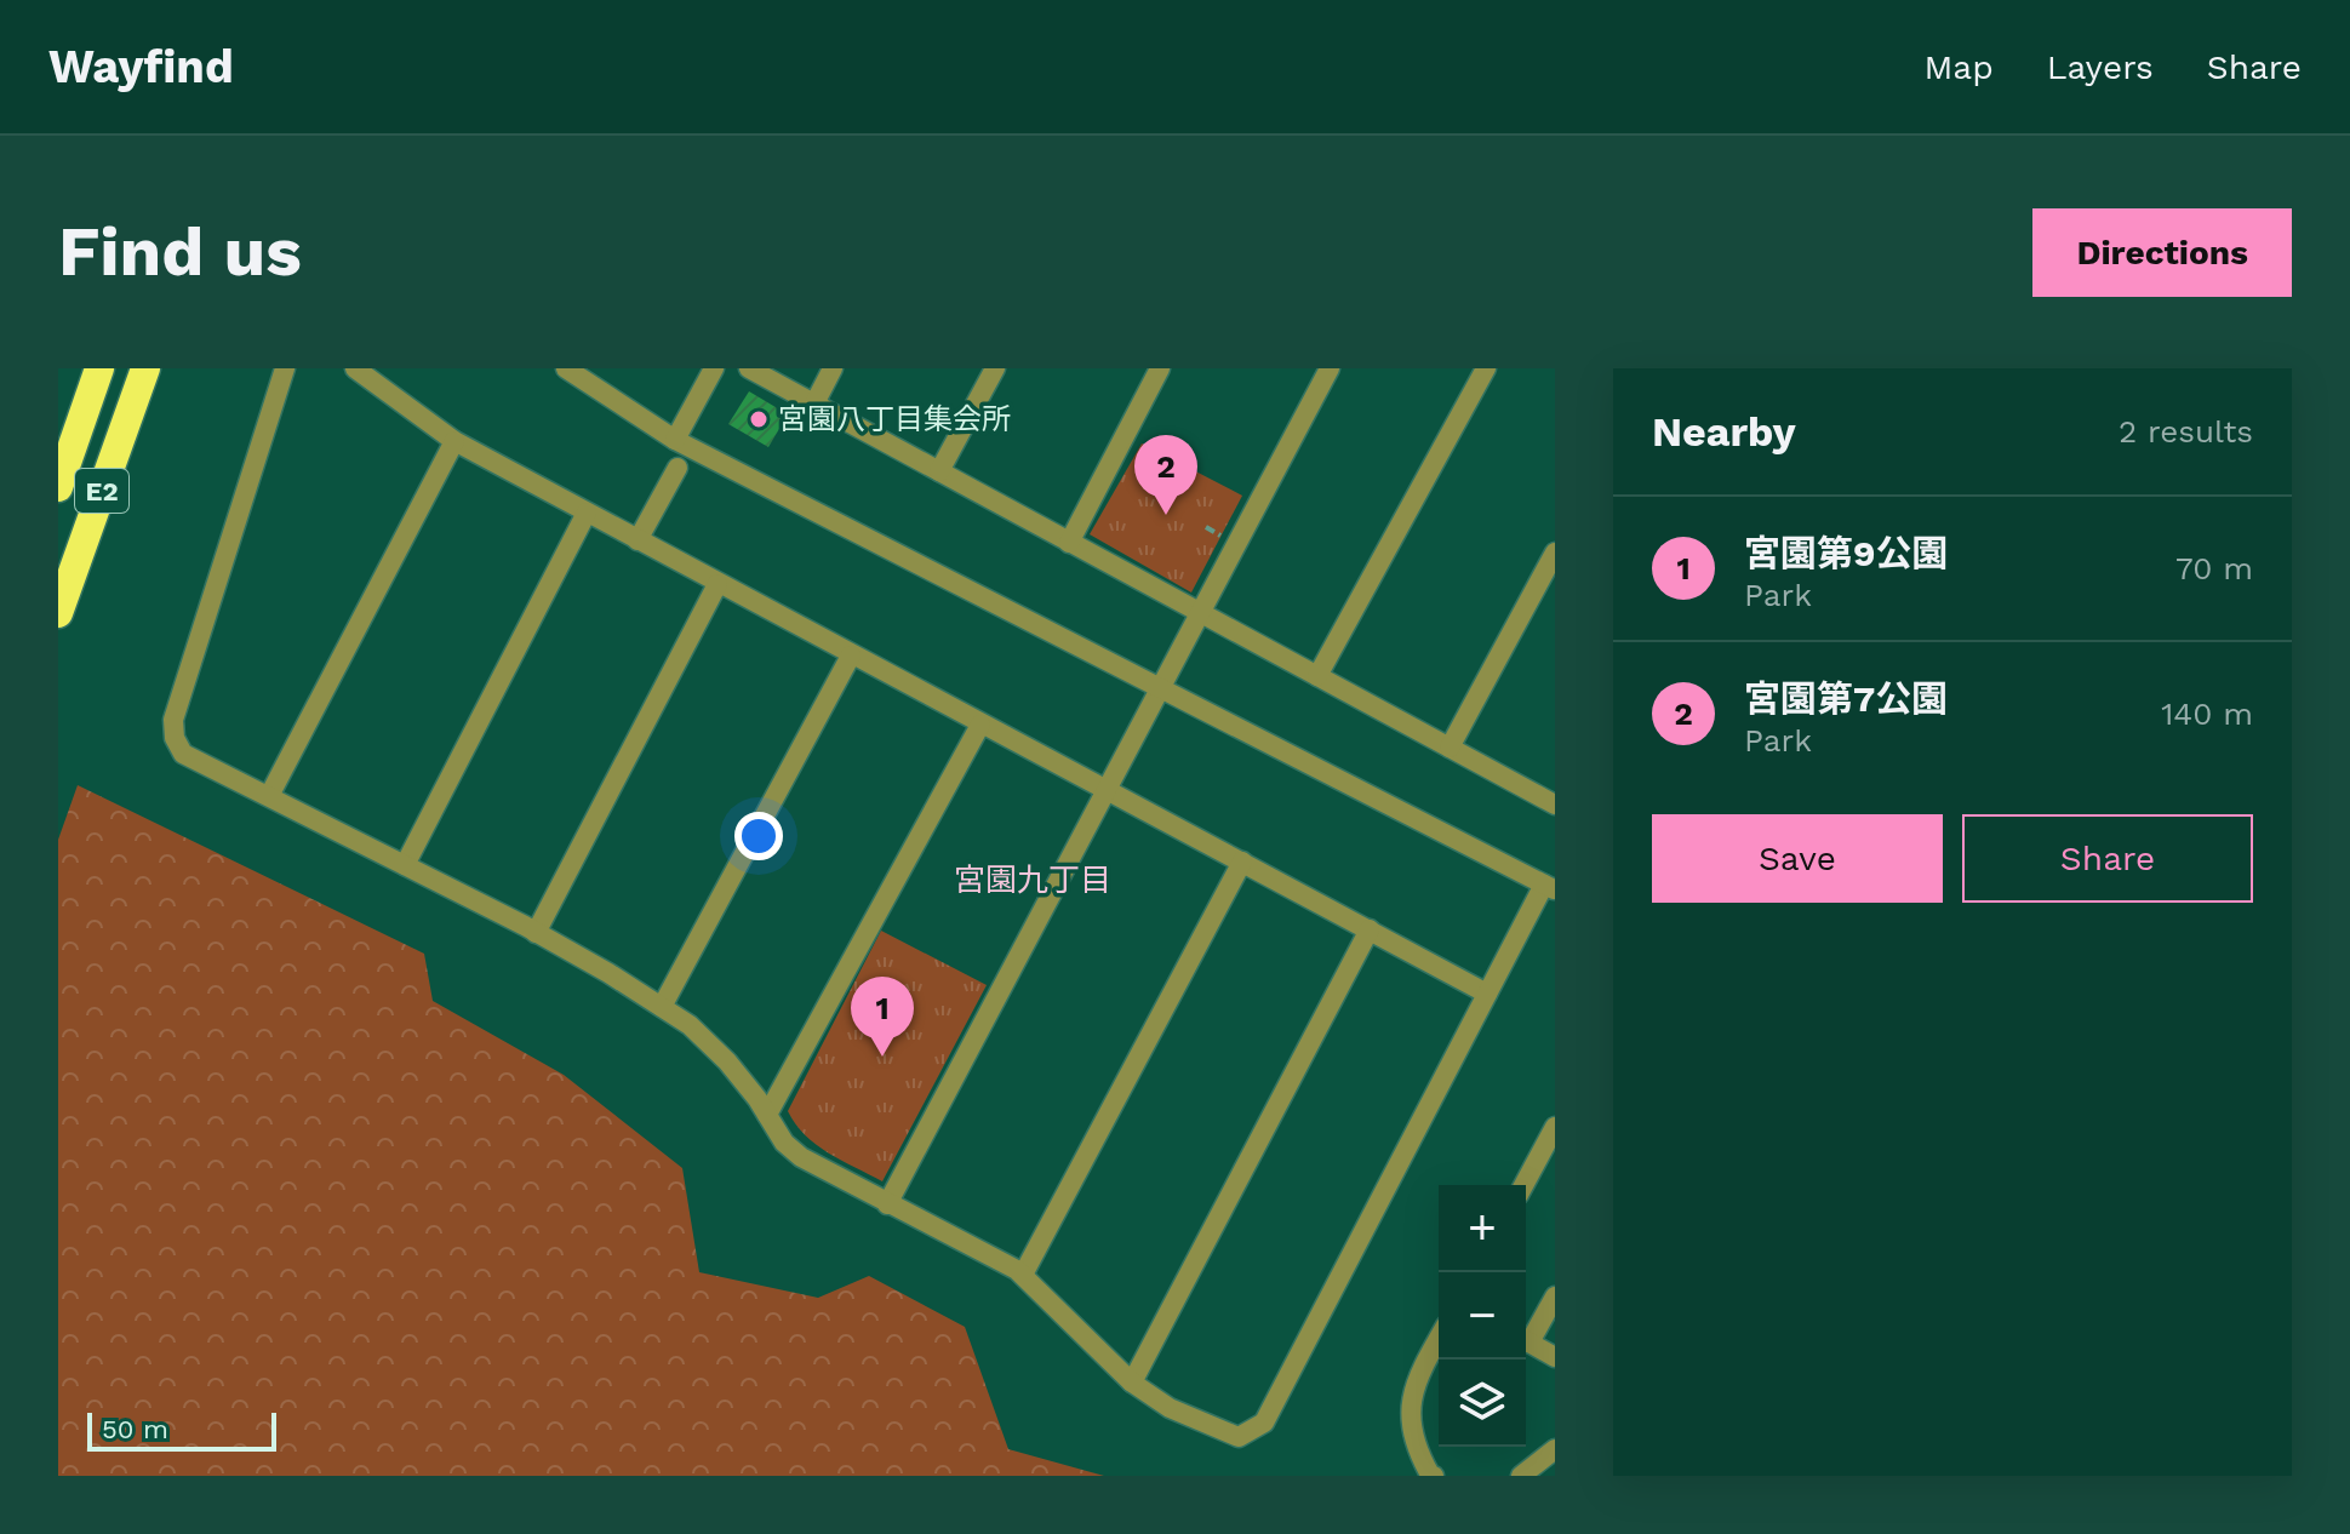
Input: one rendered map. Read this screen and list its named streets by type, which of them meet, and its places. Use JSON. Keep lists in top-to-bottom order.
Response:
{
  "streets": {
    "highway": ["E2"]
  },
  "districts": ["宮園九丁目"],
  "places": ["宮園八丁目集会所"],
  "scale_bar": "50 m",
  "page": {
    "header": "Wayfind",
    "nav": ["Map", "Layers", "Share"],
    "buttons": [
      "Directions",
      ["Save", "Share"]
    ],
    "title": "Find us",
    "heading": ["Nearby", "2 results"],
    "pins": ["2", "1"],
    "list": [
      {
        "mark": "1",
        "name": "宮園第9公園",
        "note": "Park",
        "value": "70 m"
      },
      {
        "mark": "2",
        "name": "宮園第7公園",
        "note": "Park",
        "value": "140 m"
      }
    ],
    "map_buttons": ["+", "−"],
    "scale": "50 m"
  }
}
